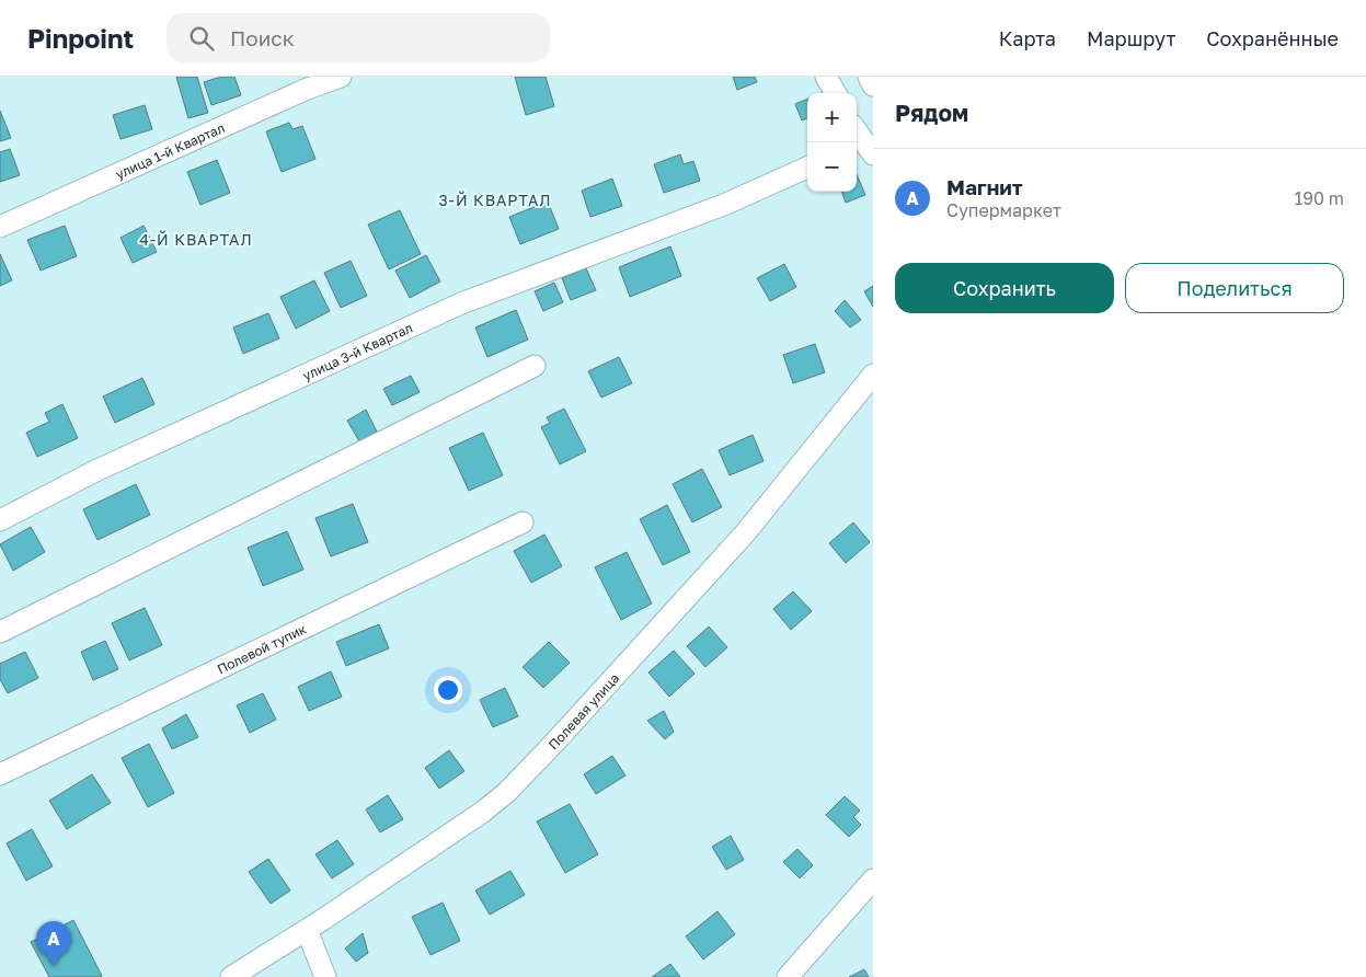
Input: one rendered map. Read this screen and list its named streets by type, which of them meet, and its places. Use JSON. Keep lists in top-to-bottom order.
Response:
{
  "streets": {
    "street": [
      "улица 1-й Квартал",
      "улица 3-й Квартал",
      "Полевой тупик",
      "Полевая улица"
    ]
  },
  "districts": ["3-Й КВАРТАЛ", "4-Й КВАРТАЛ"],
  "page": {
    "header": "Pinpoint",
    "search": "Поиск",
    "nav": ["Карта", "Маршрут", "Сохранённые"],
    "heading": "Рядом",
    "map_buttons": ["+", "−"],
    "list": [
      {
        "mark": "A",
        "name": "Магнит",
        "note": "Супермаркет",
        "value": "190 m"
      }
    ],
    "buttons": ["Сохранить", "Поделиться"],
    "pins": "A"
  }
}
